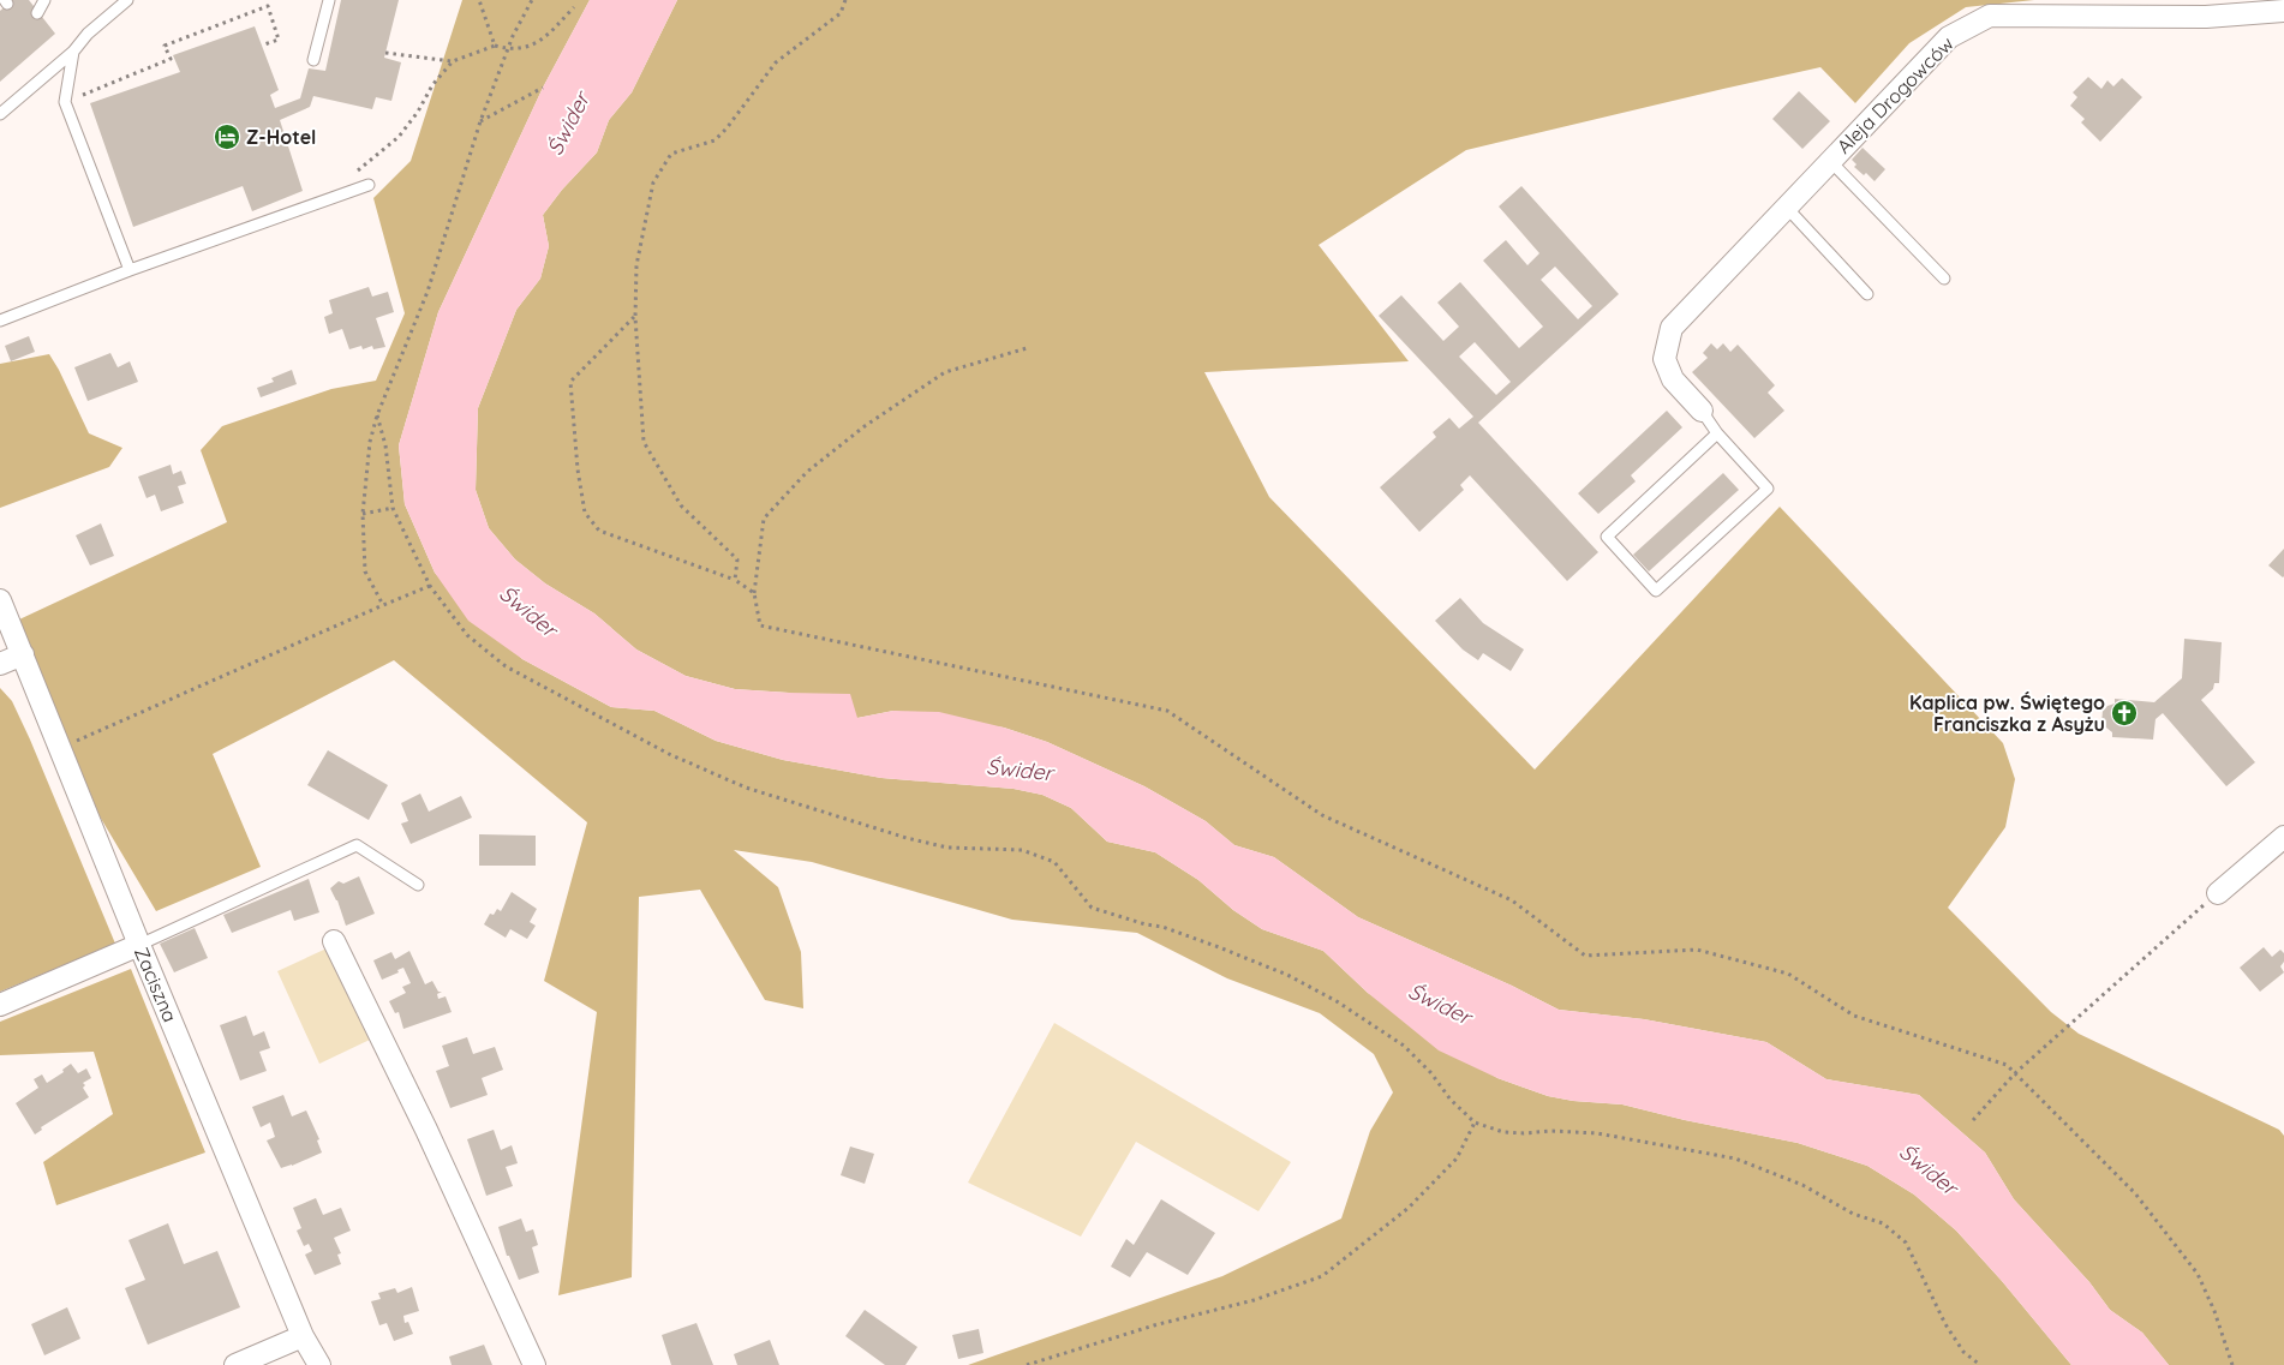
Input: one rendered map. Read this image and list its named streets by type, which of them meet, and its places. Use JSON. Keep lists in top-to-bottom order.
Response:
{
  "streets": {
    "street": ["Aleja Drogowców", "Zaciszna"]
  },
  "water": ["Świder"],
  "places": {
    "hotel": ["Z-Hotel"],
    "church": ["Kaplica pw. Świętego Franciszka z Asyżu"]
  }
}
